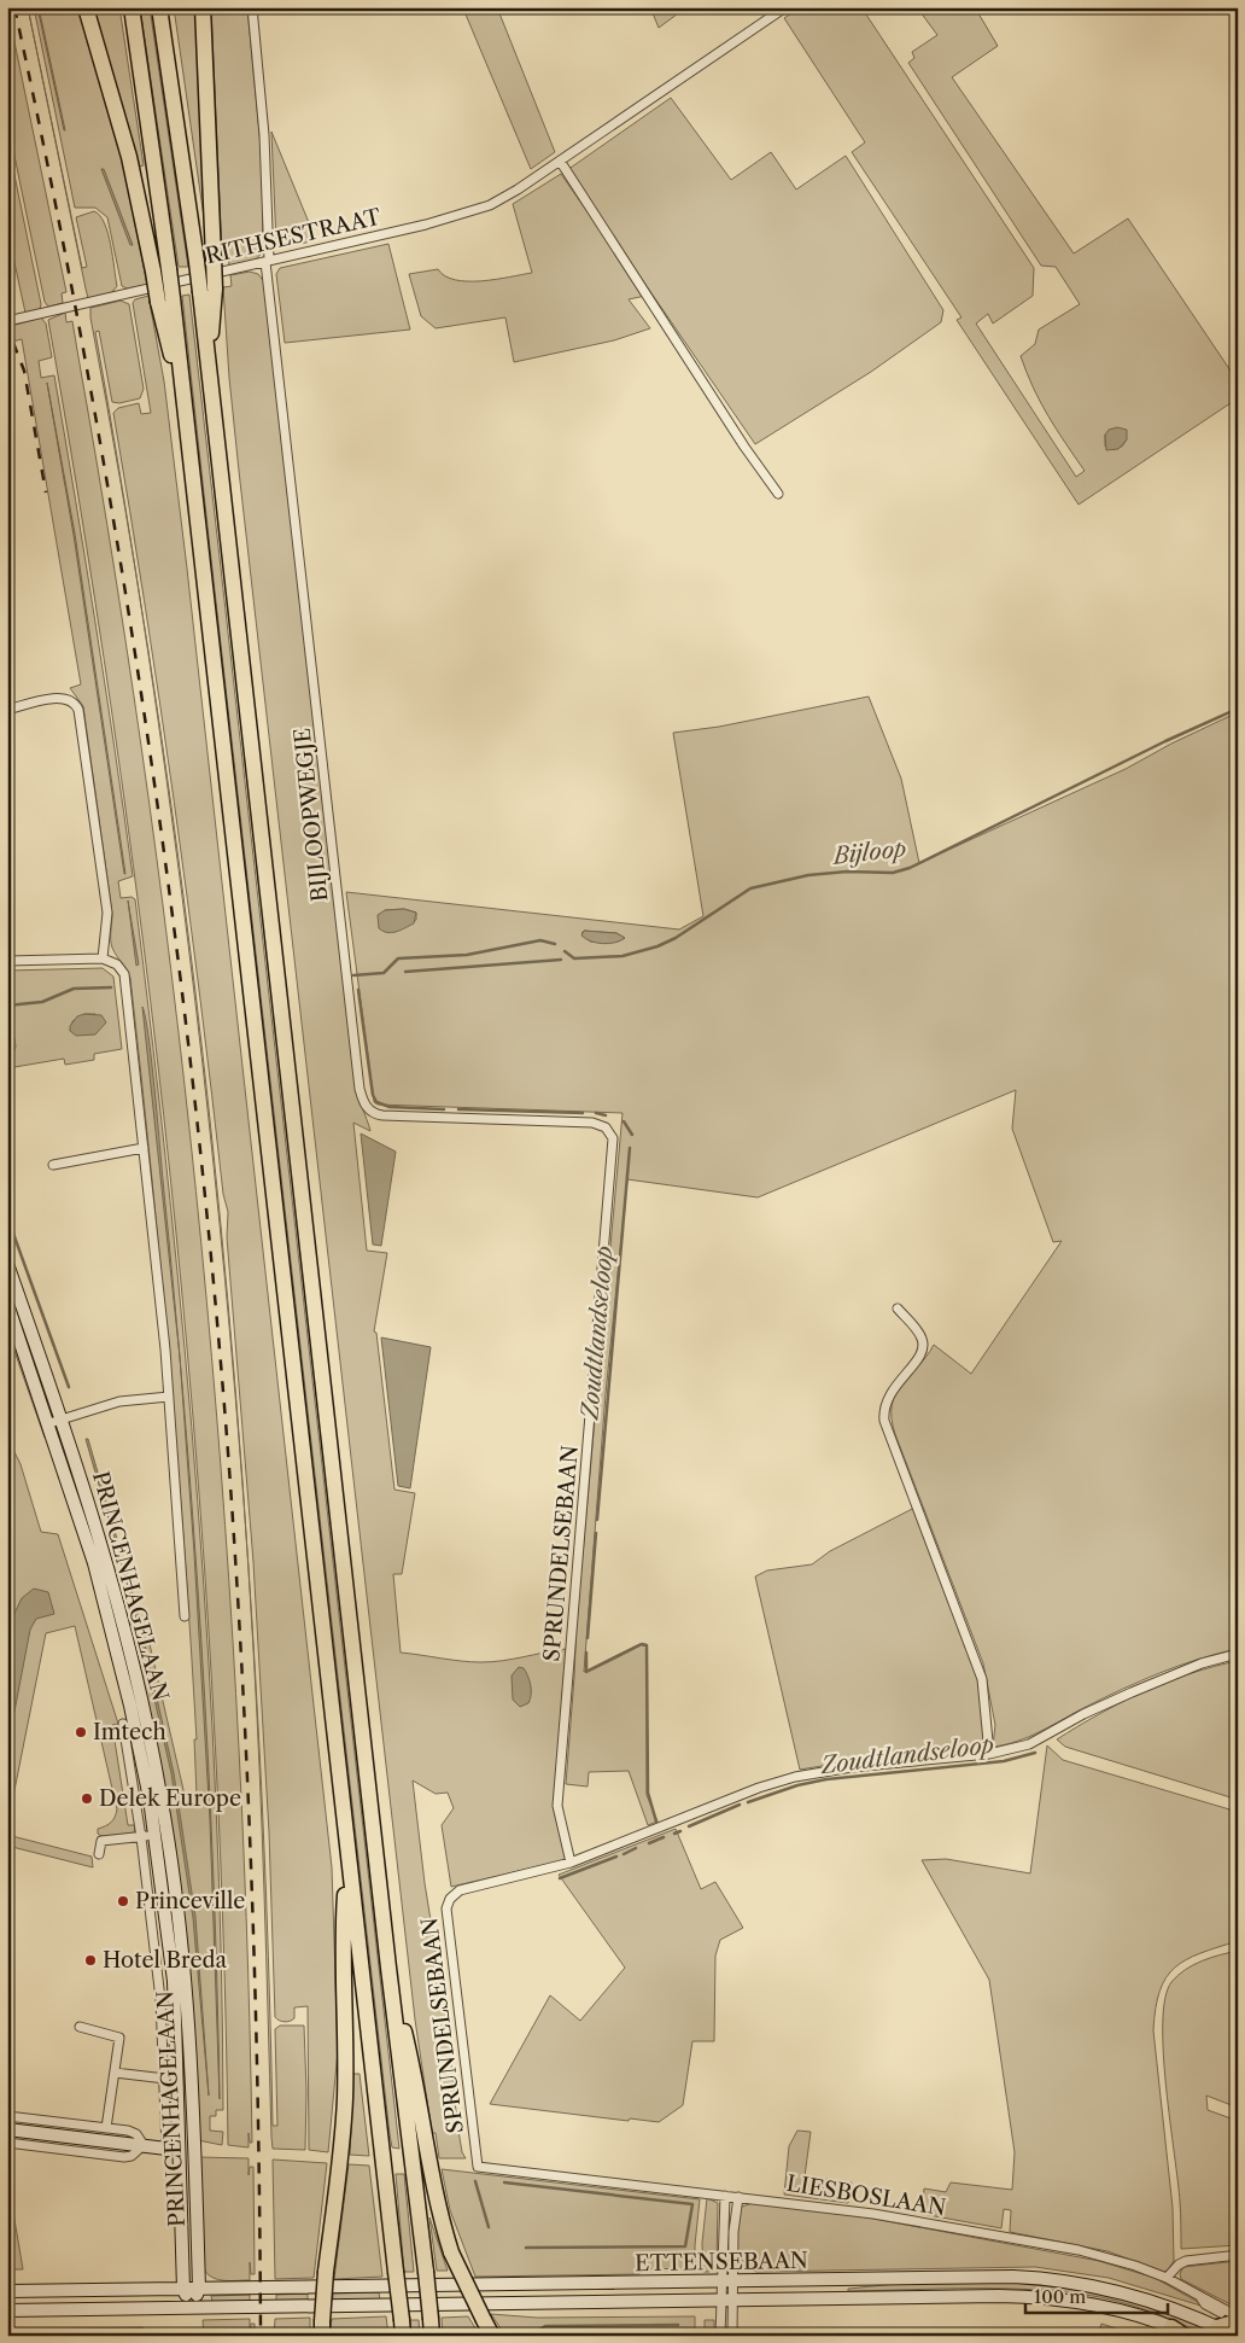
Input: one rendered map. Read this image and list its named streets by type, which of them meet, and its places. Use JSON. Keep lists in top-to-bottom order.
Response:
{
  "streets": {
    "main road": ["PRINCENHAGELAAN", "ETTENSEBAAN"],
    "street": [
      "RITHSESTRAAT",
      "BIJLOOPWEGJE",
      "SPRUNDELSEBAAN",
      "LIESBOSLAAN"
    ]
  },
  "crossings": [
    ["RITHSESTRAAT", "BIJLOOPWEGJE"],
    ["BIJLOOPWEGJE", "SPRUNDELSEBAAN"],
    ["SPRUNDELSEBAAN", "LIESBOSLAAN"],
    ["PRINCENHAGELAAN", "ETTENSEBAAN"]
  ],
  "water": ["Bijloop", "Zoudtlandseloop"],
  "places": [
    "Imtech",
    "Delek Europe",
    "Princeville",
    "Hotel Breda"
  ],
  "scale_bar": "100 m"
}
